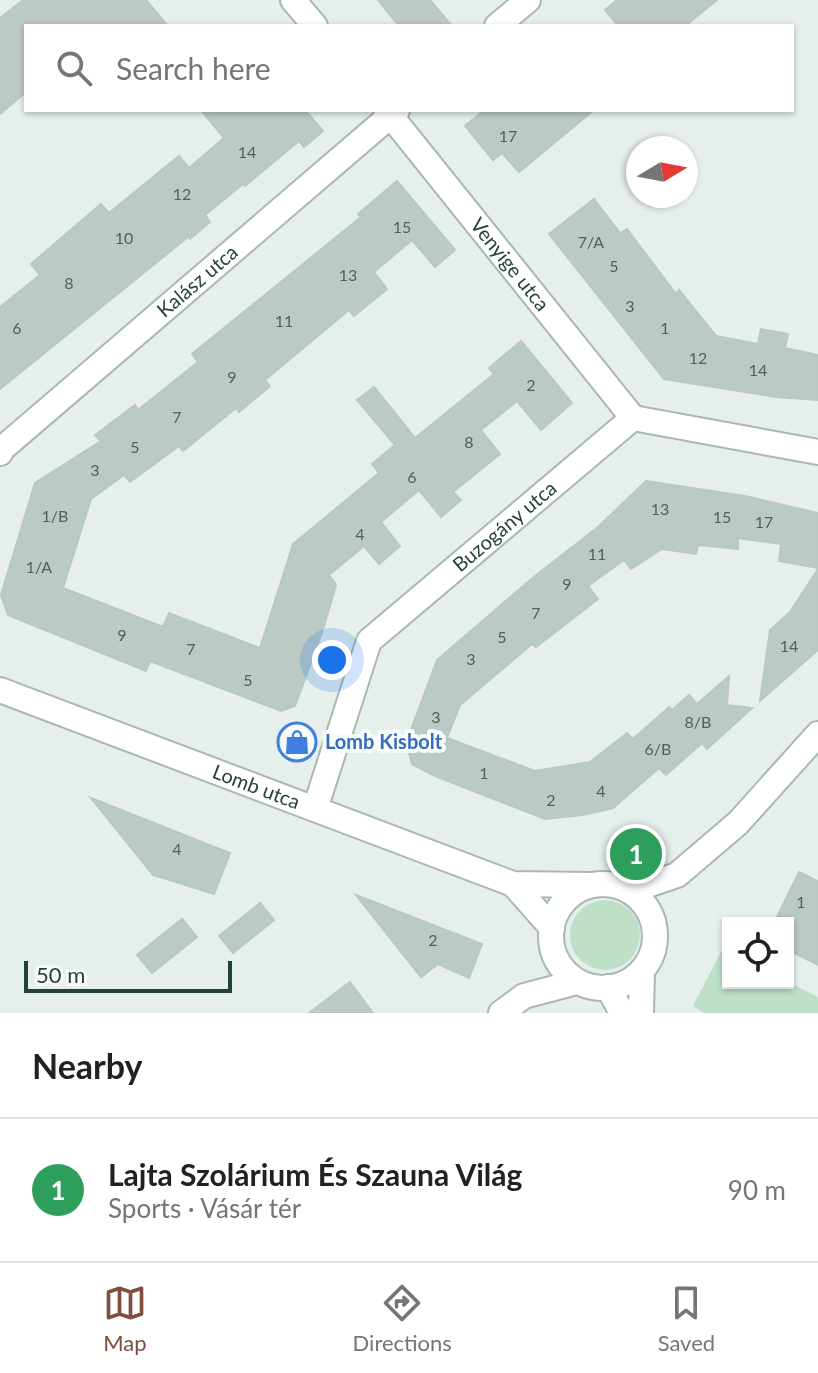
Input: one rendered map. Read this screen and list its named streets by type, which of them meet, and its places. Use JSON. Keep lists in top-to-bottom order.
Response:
{
  "streets": {
    "street": [
      "Venyige utca",
      "Kalász utca",
      "Buzogány utca",
      "Lomb utca"
    ]
  },
  "crossings": [
    ["Venyige utca", "Kalász utca"],
    ["Venyige utca", "Buzogány utca"],
    ["Buzogány utca", "Lomb utca"]
  ],
  "places": {
    "shop": ["Lomb Kisbolt"]
  },
  "house_numbers": [
    "17",
    "14",
    "12",
    "15",
    "10",
    "7/A",
    "5",
    "13",
    "8",
    "3",
    "11",
    "6",
    "1",
    "12",
    "14",
    "9",
    "2",
    "7",
    "8",
    "5",
    "3",
    "6",
    "13",
    "1/B",
    "15",
    "17",
    "4",
    "11",
    "1/A",
    "9",
    "7",
    "9",
    "5",
    "14",
    "7",
    "3",
    "5",
    "3",
    "8/B",
    "6/B",
    "1",
    "4",
    "2",
    "4",
    "1",
    "2"
  ],
  "scale_bar": "50 m",
  "north": "right",
  "page": {
    "search": "Search here",
    "pins": "1",
    "scale": "50 m",
    "heading": "Nearby",
    "list": [
      {
        "mark": "1",
        "name": "Lajta Szolárium És Szauna Világ",
        "note": "Sports · Vásár tér",
        "value": "90 m"
      }
    ],
    "nav": ["Map", "Directions", "Saved"]
  }
}
